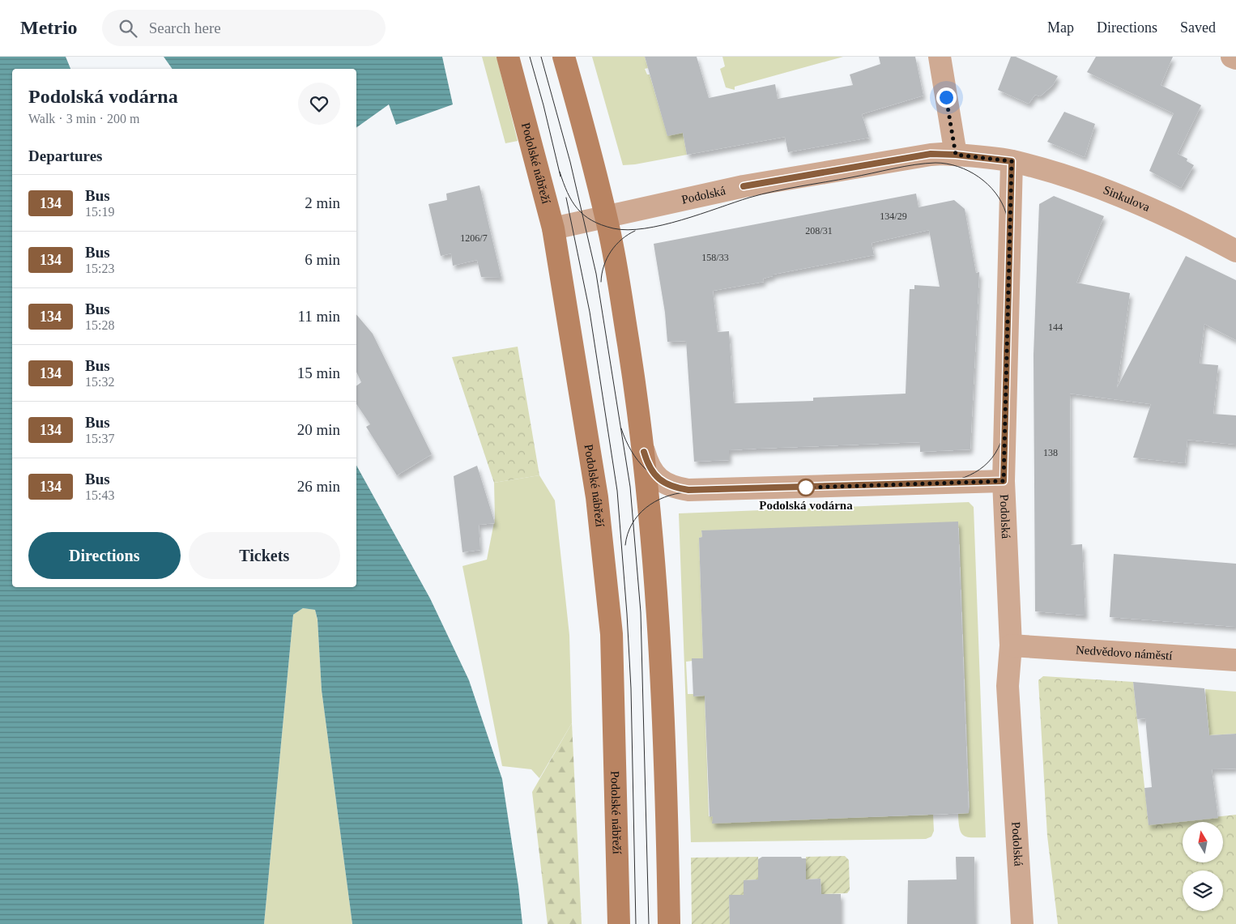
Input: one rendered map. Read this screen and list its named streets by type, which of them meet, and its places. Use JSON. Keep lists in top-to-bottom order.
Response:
{
  "streets": {
    "main road": ["Podolské nábřeží"],
    "street": ["Podolská", "Sinkulova", "Nedvědovo náměstí"]
  },
  "crossings": [
    ["Podolské nábřeží", "Podolská"],
    ["Podolská", "Sinkulova"],
    ["Podolská", "Nedvědovo náměstí"]
  ],
  "places": ["Podolská vodárna"],
  "lines": ["bus line 134"],
  "house_numbers": [
    "134/29",
    "208/31",
    "1206/7",
    "158/33",
    "144",
    "138"
  ],
  "north": "top",
  "page": {
    "header": "Metrio",
    "search": "Search here",
    "nav": ["Map", "Directions", "Saved"],
    "heading": [
      ["Podolská vodárna", "Walk · 3 min · 200 m"],
      "Departures"
    ],
    "list": [
      {
        "mark": "134",
        "name": "Bus",
        "note": "15:19",
        "value": "2 min"
      },
      {
        "mark": "134",
        "name": "Bus",
        "note": "15:23",
        "value": "6 min"
      },
      {
        "mark": "134",
        "name": "Bus",
        "note": "15:28",
        "value": "11 min"
      },
      {
        "mark": "134",
        "name": "Bus",
        "note": "15:32",
        "value": "15 min"
      },
      {
        "mark": "134",
        "name": "Bus",
        "note": "15:37",
        "value": "20 min"
      },
      {
        "mark": "134",
        "name": "Bus",
        "note": "15:43",
        "value": "26 min"
      }
    ],
    "buttons": ["Directions", "Tickets"]
  }
}
